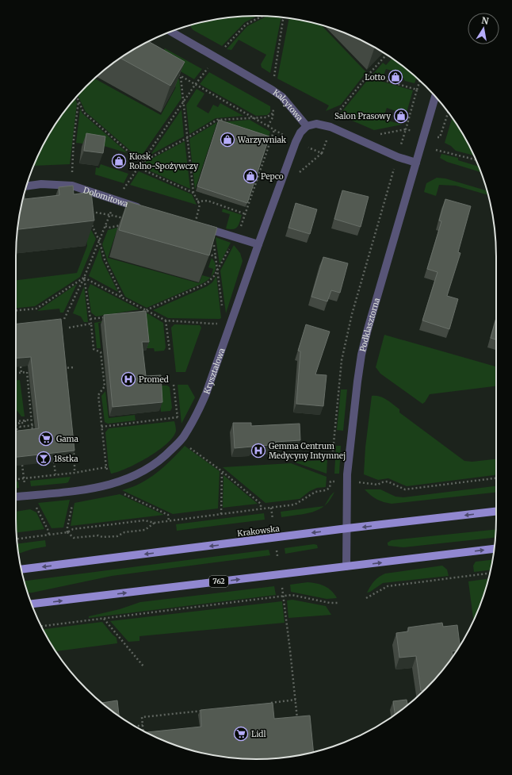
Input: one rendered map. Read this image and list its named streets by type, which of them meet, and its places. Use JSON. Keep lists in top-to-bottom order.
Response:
{
  "streets": {
    "main road": ["Krakowska", "762"],
    "street": [
      "Kalcytowa",
      "Dolomitowa",
      "Podklasztorna",
      "Kryształowa"
    ]
  },
  "crossings": [
    ["Kalcytowa", "Podklasztorna"],
    ["Kalcytowa", "Kryształowa"],
    ["Podklasztorna", "Krakowska"],
    ["Podklasztorna", "762"]
  ],
  "places": {
    "shop": [
      "Lotto",
      "Salon Prasowy",
      "Warzywniak",
      "Kiosk Rolno-Spożywczy",
      "Pepco"
    ],
    "hospital": ["Promed", "Gemma Centrum Medycyny Intymnej"],
    "supermarket": ["Gama", "Lidl"],
    "bar": ["18stka"]
  },
  "north": "top"
}
